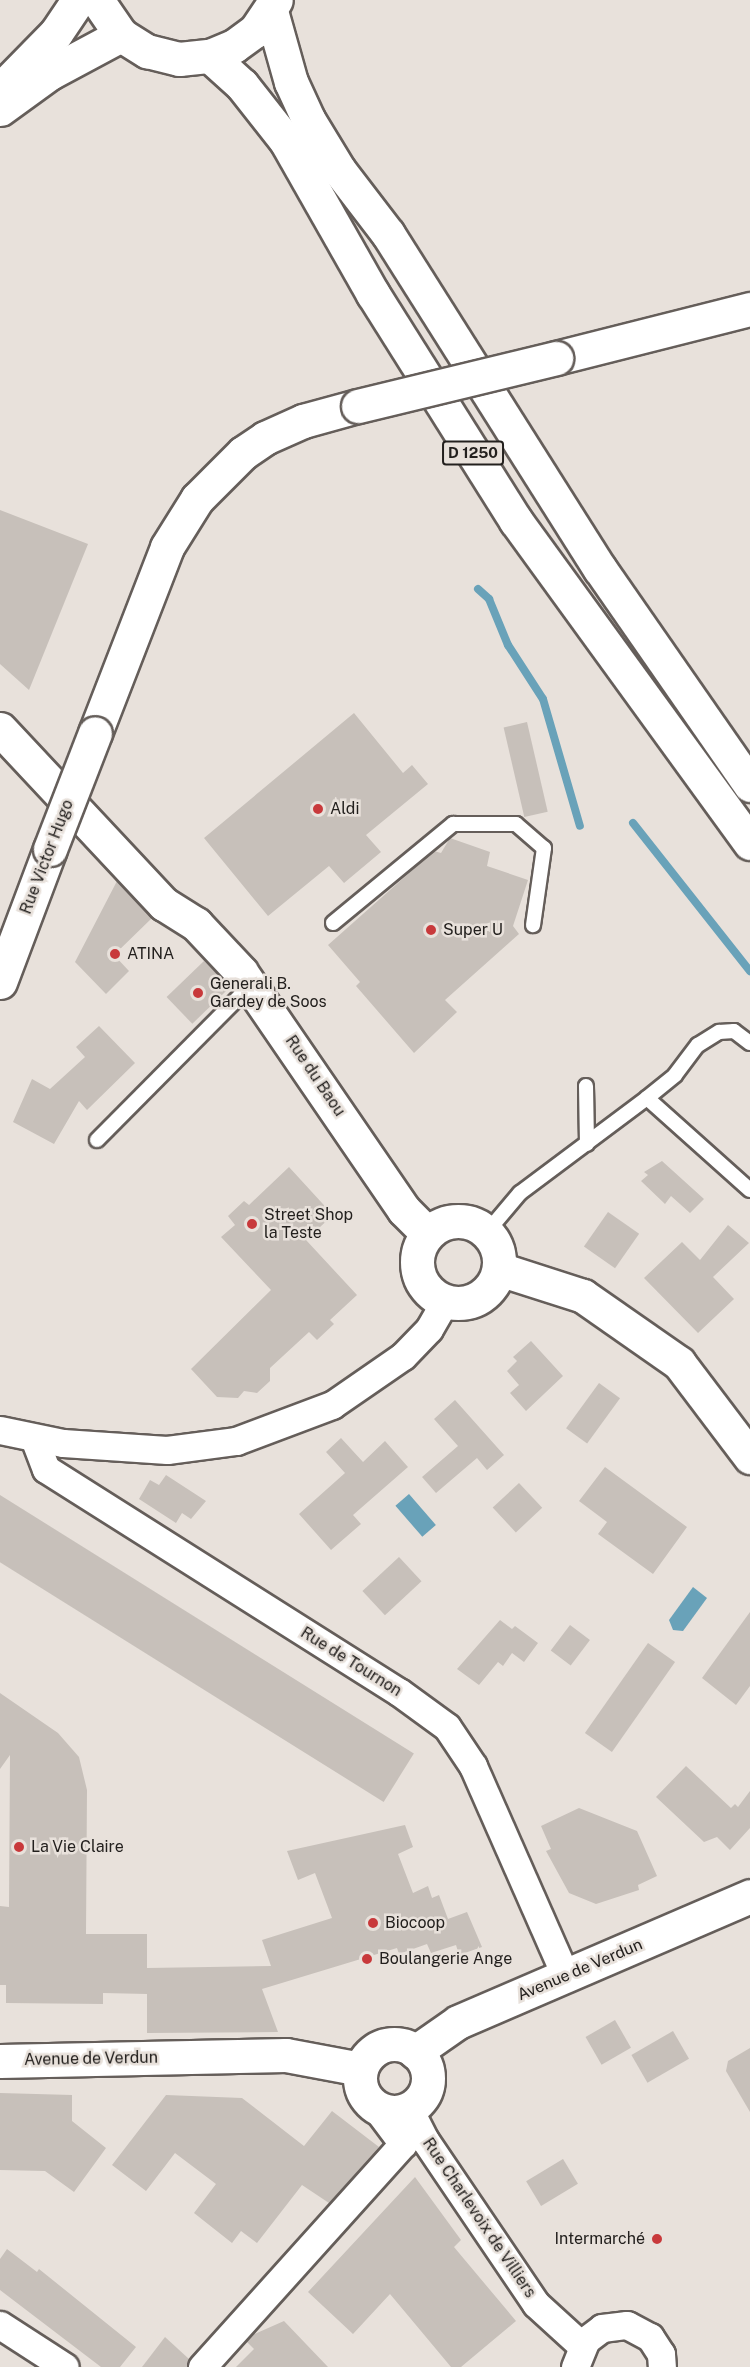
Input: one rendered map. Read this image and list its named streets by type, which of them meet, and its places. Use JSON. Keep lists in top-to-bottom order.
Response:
{
  "streets": {
    "street": [
      "D 1250",
      "Rue Victor Hugo",
      "Rue du Baou",
      "Rue de Tournon",
      "Avenue de Verdun",
      "Rue Charlevoix de Villiers"
    ]
  },
  "crossings": [
    ["Rue de Tournon", "Avenue de Verdun"],
    ["Avenue de Verdun", "Rue Charlevoix de Villiers"]
  ],
  "places": [
    "Aldi",
    "Super U",
    "ATINA",
    "Generali B. Gardey de Soos",
    "Street Shop la Teste",
    "La Vie Claire",
    "Biocoop",
    "Boulangerie Ange",
    "Intermarché"
  ]
}
